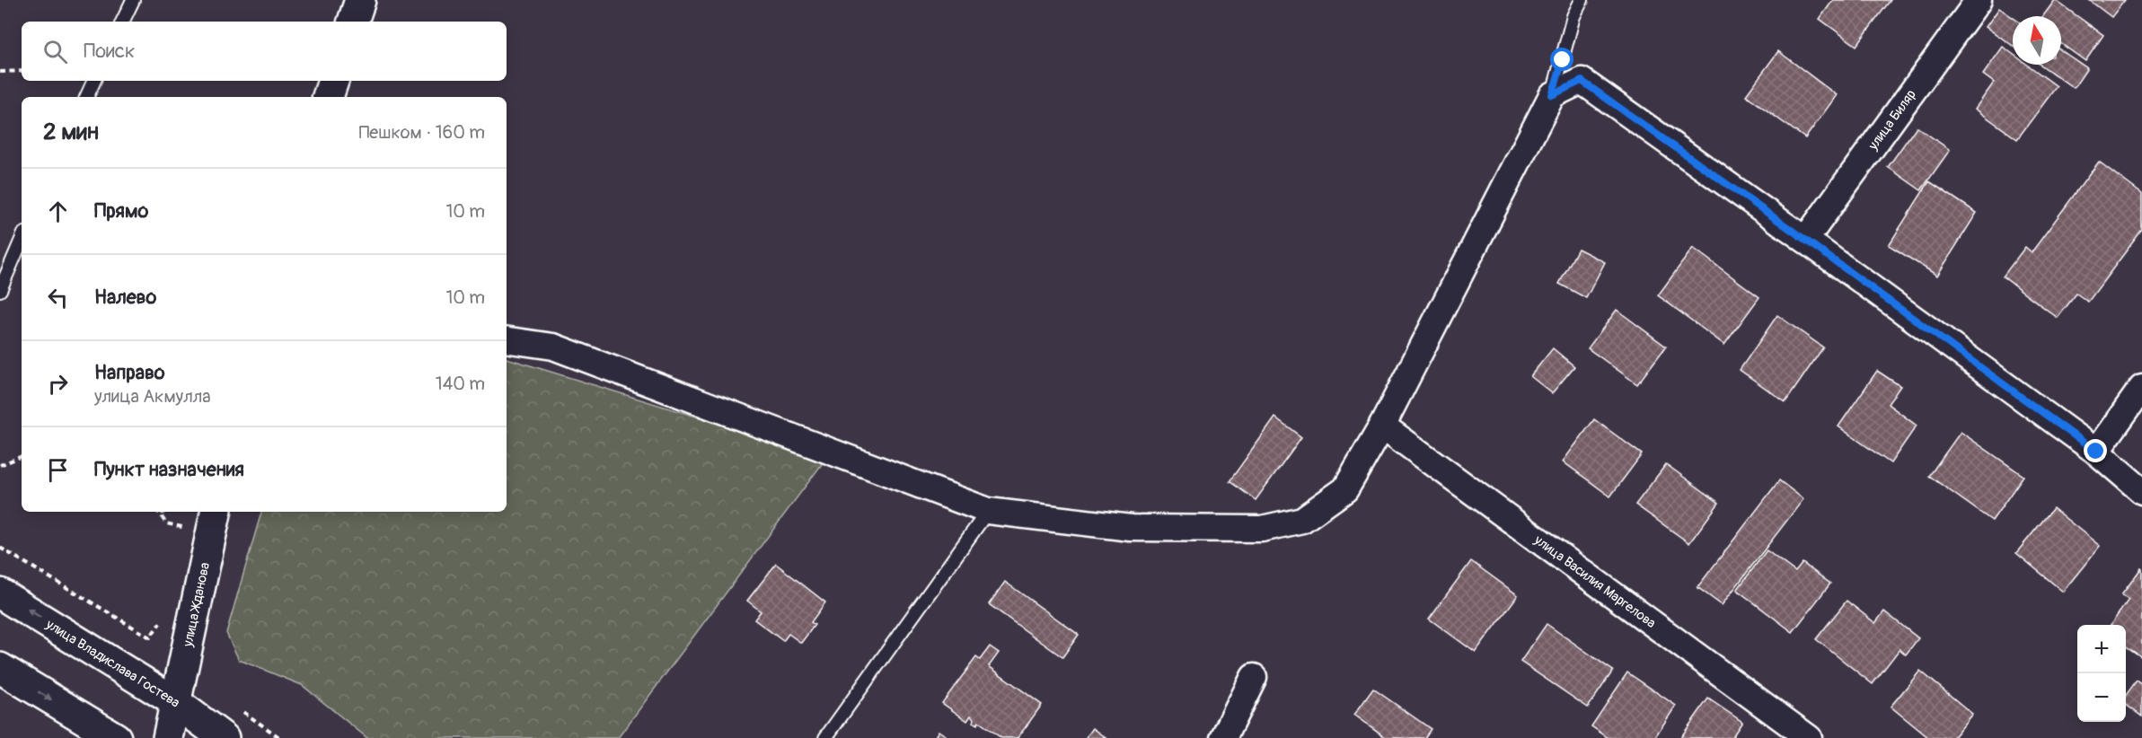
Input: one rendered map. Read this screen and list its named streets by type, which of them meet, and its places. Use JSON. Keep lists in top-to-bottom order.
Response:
{
  "streets": {
    "main road": ["улица Жданова", "улица Владислава Гостева"],
    "street": ["улица Биляр", "улица Василия Маргелова"]
  },
  "crossings": [
    ["улица Жданова", "улица Владислава Гостева"]
  ],
  "north": "top",
  "page": {
    "search": "Поиск",
    "heading": ["2 мин", "Пешком · 160 m"],
    "list": [
      ["Прямо", "10 m"],
      ["Налево", "10 m"],
      ["Направо", "улица Акмулла", "140 m"],
      "Пункт назначения"
    ],
    "map_buttons": ["+", "−"]
  }
}
